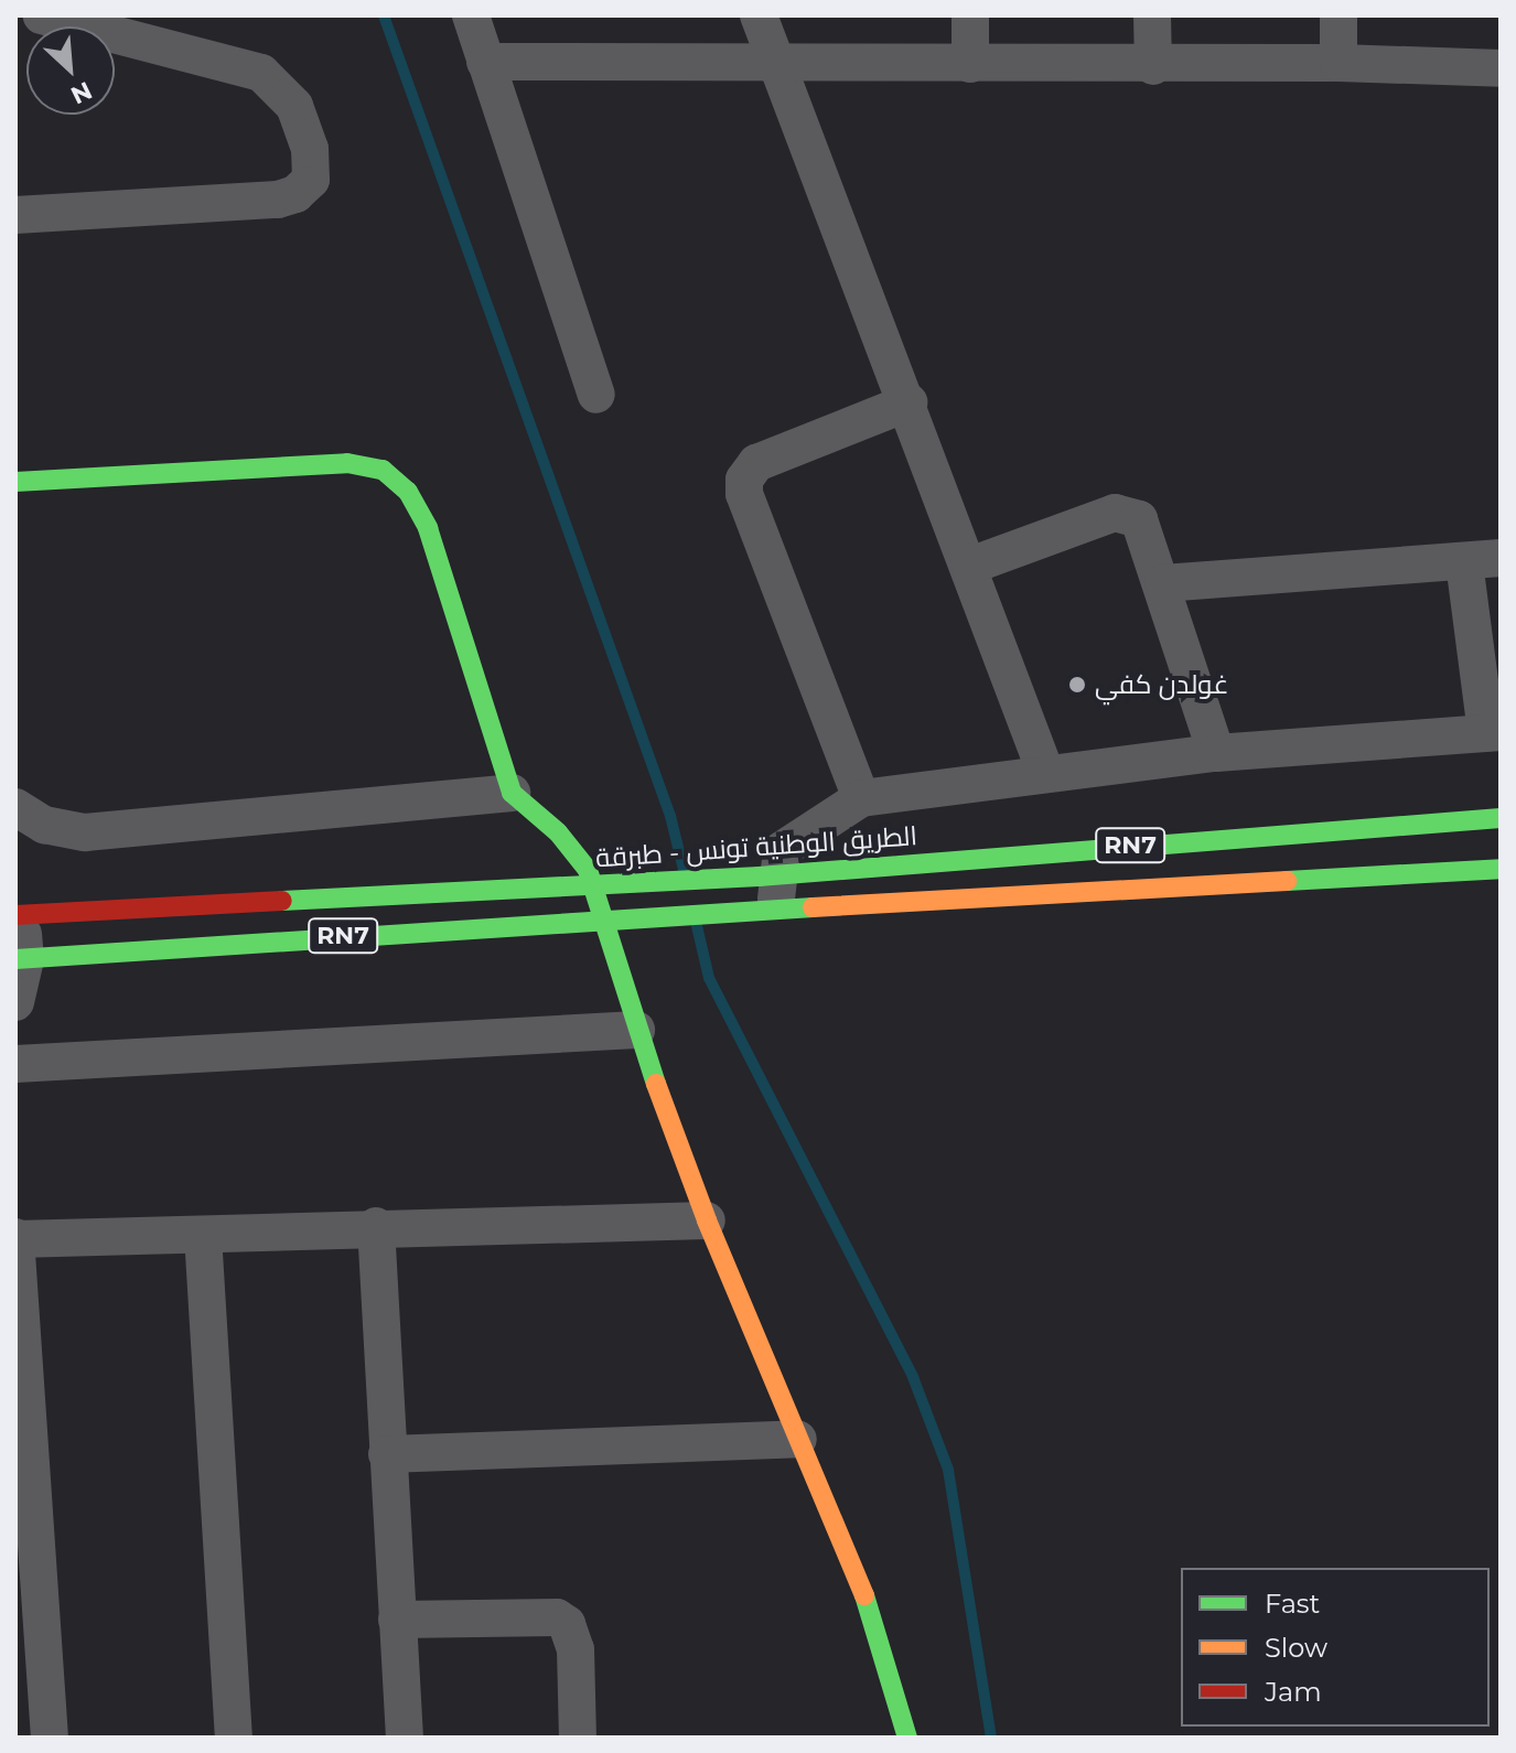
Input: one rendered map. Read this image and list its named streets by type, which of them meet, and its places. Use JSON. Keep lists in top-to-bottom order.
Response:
{
  "streets": {
    "main road": ["RN7", "الطريق الوطنية تونس - طبرقة"]
  },
  "places": ["غولدن كفي"],
  "legend": ["Fast", "Slow", "Jam"],
  "north": "bottom right"
}
